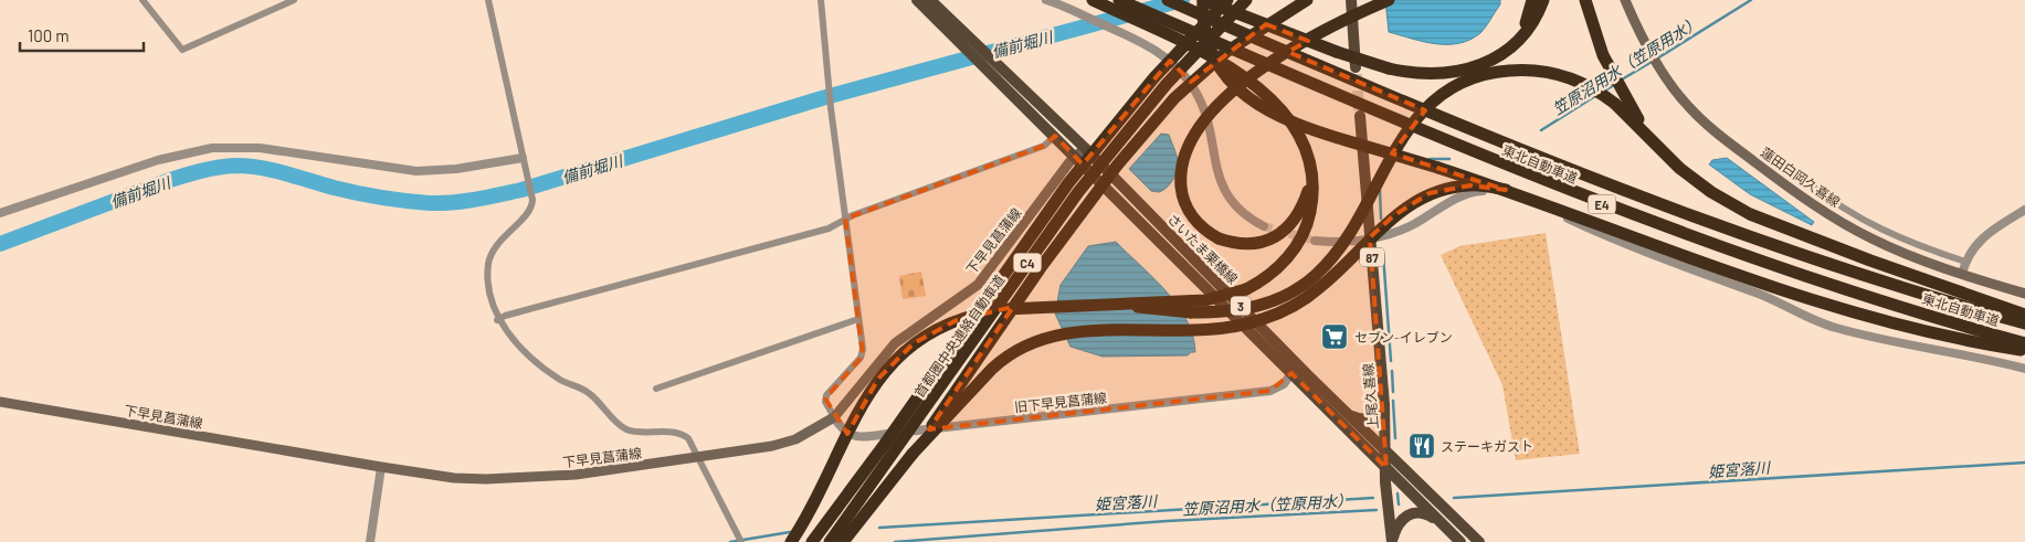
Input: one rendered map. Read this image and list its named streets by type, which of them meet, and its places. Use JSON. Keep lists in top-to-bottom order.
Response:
{
  "streets": {
    "highway": [
      "東北自動車道",
      "E4",
      "C4",
      "首都圏中央連絡自動車道"
    ],
    "main road": [
      "蓮田白岡久喜線",
      "下早見菖蒲線",
      "さいたま栗橋線",
      "87",
      "3",
      "上尾久喜線"
    ],
    "street": ["旧下早見菖蒲線"]
  },
  "crossings": [
    ["下早見菖蒲線", "さいたま栗橋線"],
    ["下早見菖蒲線", "旧下早見菖蒲線"],
    ["さいたま栗橋線", "上尾久喜線"],
    ["さいたま栗橋線", "旧下早見菖蒲線"]
  ],
  "water": ["備前堀川", "笠原沼用水（笠原用水）", "姫宮落川"],
  "places": {
    "supermarket": ["セブン-イレブン"],
    "restaurant": ["ステーキガスト"]
  },
  "scale_bar": "100 m"
}
